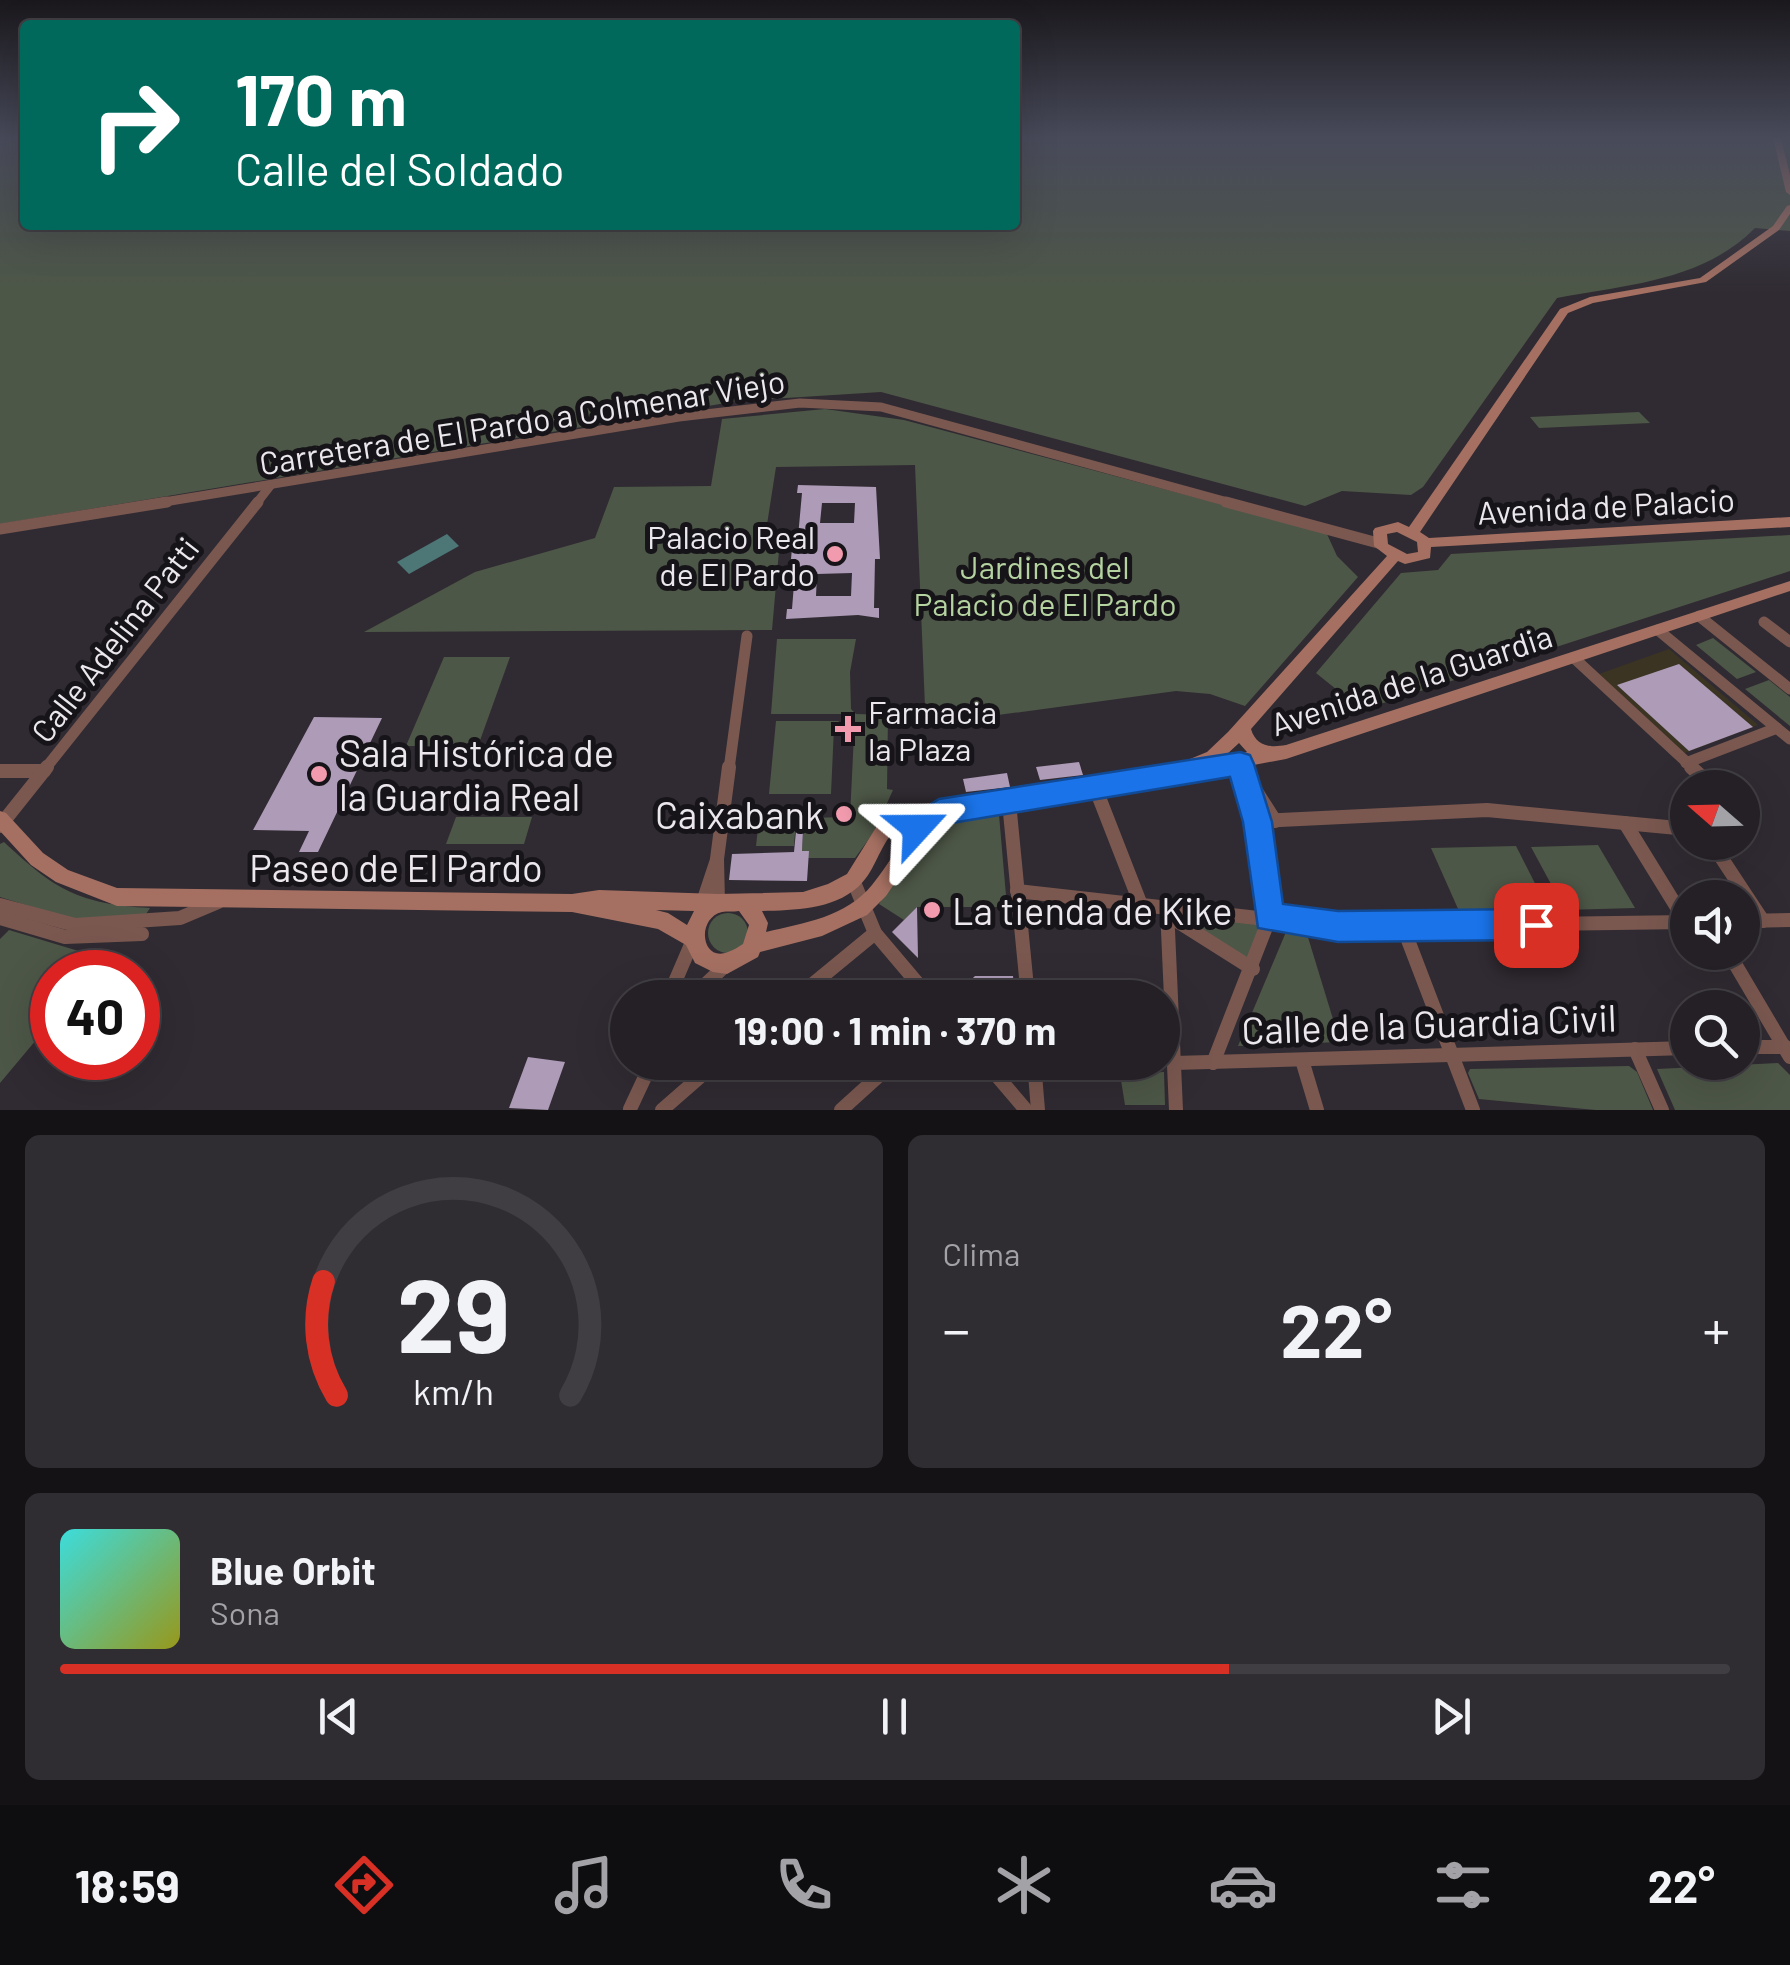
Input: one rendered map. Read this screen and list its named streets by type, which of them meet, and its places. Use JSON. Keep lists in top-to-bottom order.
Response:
{
  "streets": {
    "street": [
      "Carretera de El Pardo a Colmenar Viejo",
      "Avenida de Palacio",
      "Calle Adelina Patti",
      "Avenida de la Guardia",
      "Paseo de El Pardo",
      "Calle de la Guardia Civil"
    ]
  },
  "crossings": [
    ["Carretera de El Pardo a Colmenar Viejo", "Calle Adelina Patti"],
    ["Calle Adelina Patti", "Paseo de El Pardo"]
  ],
  "parks": ["Jardines del Palacio de El Pardo"],
  "places": {
    "other": [
      "Palacio Real de El Pardo",
      "Sala Histórica de la Guardia Real",
      "Caixabank",
      "La tienda de Kike"
    ],
    "health": ["Farmacia la Plaza"]
  },
  "north": "left",
  "page": {
    "turn": ["170 m", "Calle del Soldado"],
    "limit": "40",
    "trip": "19:00 · 1 min · 370 m",
    "tile": "Clima",
    "heat": ["−", "22°", "+"],
    "song": ["Blue Orbit", "Sona"],
    "tabs": ["18:59", "22°"],
    "gauge": ["29", "km/h"]
  }
}
